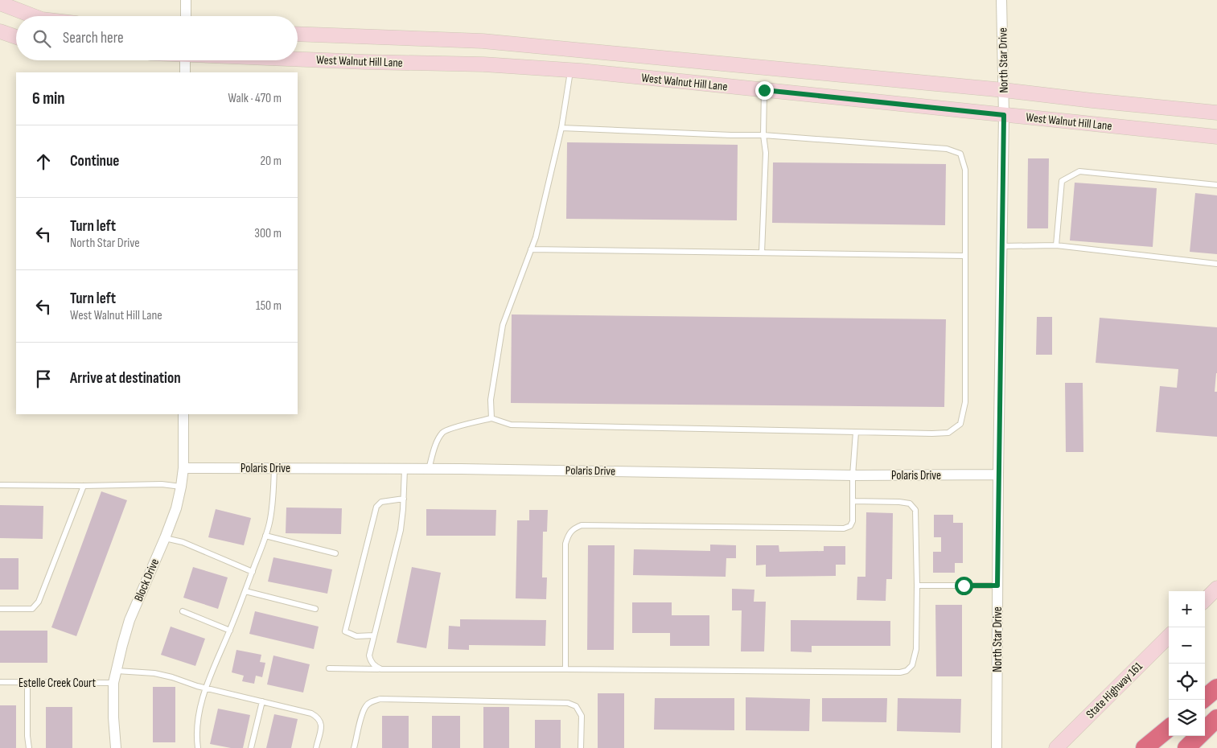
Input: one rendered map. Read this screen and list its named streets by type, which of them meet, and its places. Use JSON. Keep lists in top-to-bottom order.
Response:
{
  "streets": {
    "main road": ["West Walnut Hill Lane", "State Highway 161"],
    "street": ["North Star Drive", "Polaris Drive", "Block Drive"],
    "lane": ["Estelle Creek Court"]
  },
  "crossings": [
    ["North Star Drive", "West Walnut Hill Lane"],
    ["North Star Drive", "Polaris Drive"],
    ["Polaris Drive", "Block Drive"],
    ["Block Drive", "Estelle Creek Court"]
  ],
  "page": {
    "search": "Search here",
    "heading": ["6 min", "Walk · 470 m"],
    "list": [
      ["Continue", "20 m"],
      ["Turn left", "North Star Drive", "300 m"],
      ["Turn left", "West Walnut Hill Lane", "150 m"],
      "Arrive at destination"
    ],
    "map_buttons": ["+", "−"]
  }
}
